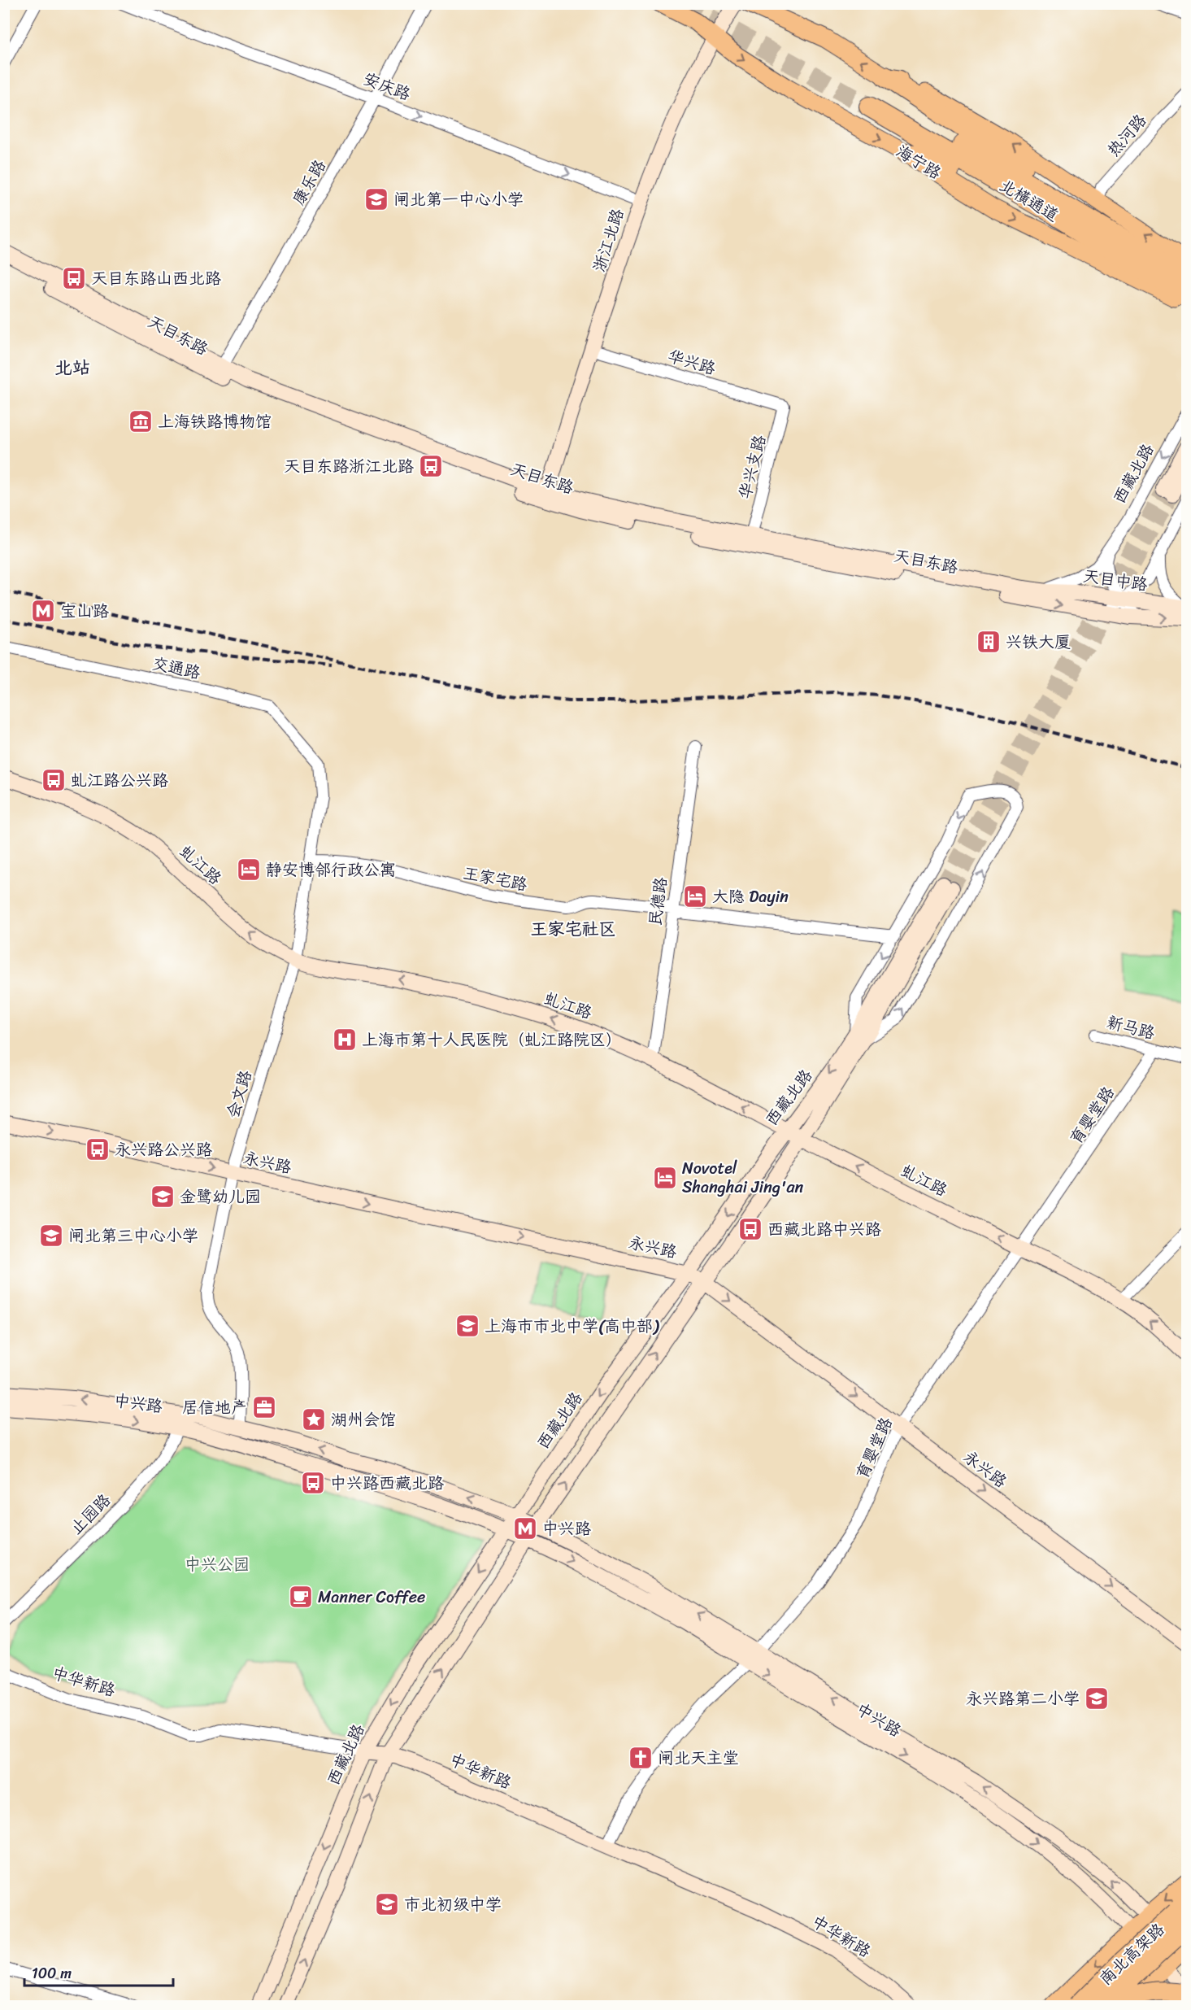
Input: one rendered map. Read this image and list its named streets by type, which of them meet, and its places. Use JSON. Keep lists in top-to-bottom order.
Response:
{
  "streets": {
    "highway": ["北横通道", "南北高架路"],
    "main road": [
      "海宁路",
      "浙江北路",
      "天目东路",
      "西藏北路",
      "天目中路",
      "虬江路",
      "永兴路",
      "中兴路",
      "中华新路"
    ],
    "street": [
      "安庆路",
      "热河路",
      "康乐路",
      "华兴路",
      "华兴支路",
      "交通路",
      "王家宅路",
      "民德路",
      "新马路",
      "会文路",
      "育婴堂路",
      "止园路"
    ]
  },
  "crossings": [
    ["安庆路", "康乐路"],
    ["安庆路", "浙江北路"],
    ["海宁路", "浙江北路"],
    ["康乐路", "天目东路"],
    ["浙江北路", "天目东路"],
    ["浙江北路", "华兴路"],
    ["天目东路", "华兴支路"],
    ["天目东路", "西藏北路"],
    ["天目东路", "天目中路"],
    ["华兴路", "华兴支路"],
    ["西藏北路", "天目中路"],
    ["西藏北路", "虬江路"],
    ["西藏北路", "永兴路"],
    ["西藏北路", "中兴路"],
    ["西藏北路", "中华新路"],
    ["交通路", "会文路"],
    ["虬江路", "民德路"],
    ["虬江路", "会文路"],
    ["虬江路", "育婴堂路"],
    ["王家宅路", "民德路"],
    ["王家宅路", "会文路"],
    ["新马路", "育婴堂路"],
    ["会文路", "永兴路"],
    ["会文路", "中兴路"],
    ["育婴堂路", "永兴路"],
    ["育婴堂路", "中兴路"],
    ["育婴堂路", "中华新路"],
    ["中兴路", "止园路"]
  ],
  "one_way": ["安庆路", "虬江路", "永兴路"],
  "districts": ["北站", "王家宅社区"],
  "parks": ["中兴公园"],
  "places": {
    "school or university": [
      "闸北第一中心小学",
      "金鹭幼儿园",
      "闸北第三中心小学",
      "上海市市北中学(高中部)",
      "永兴路第二小学",
      "市北初级中学"
    ],
    "bus stop": [
      "天目东路山西北路",
      "天目东路浙江北路",
      "虬江路公兴路",
      "永兴路公兴路",
      "西藏北路中兴路",
      "中兴路西藏北路"
    ],
    "museum": ["上海铁路博物馆"],
    "metro station": ["宝山路", "中兴路"],
    "building": ["兴铁大厦"],
    "hotel": ["静安博邻行政公寓", "大隐 Dayin", "Novotel Shanghai Jing'an"],
    "hospital": ["上海市第十人民医院（虬江路院区）"],
    "office": ["居信地产"],
    "place": ["湖州会馆"],
    "cafe": ["Manner Coffee"],
    "church": ["闸北天主堂"]
  },
  "scale_bar": "100 m"
}
